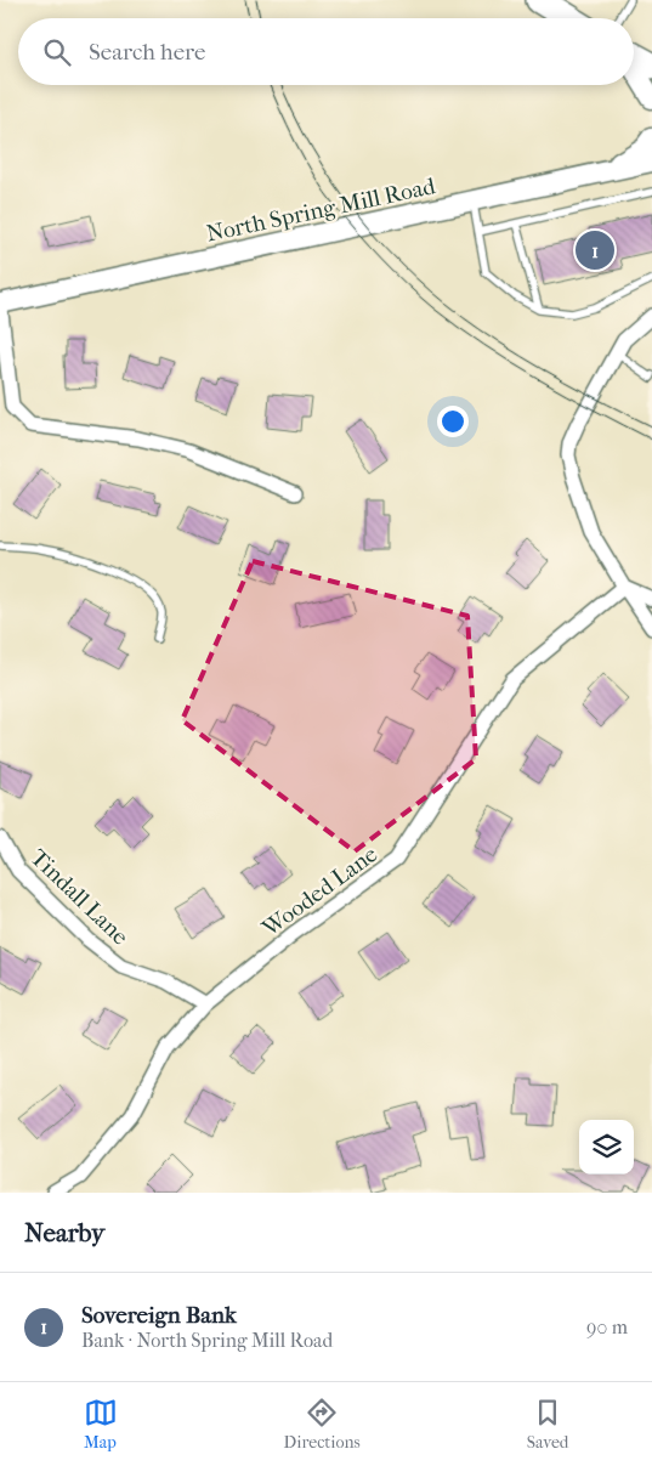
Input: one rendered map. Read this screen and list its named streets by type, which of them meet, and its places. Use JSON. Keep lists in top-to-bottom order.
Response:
{
  "streets": {
    "main road": ["North Spring Mill Road"],
    "street": ["Wooded Lane", "Tindall Lane"]
  },
  "crossings": [
    ["Wooded Lane", "Tindall Lane"]
  ],
  "page": {
    "search": "Search here",
    "pins": "1",
    "heading": "Nearby",
    "list": [
      {
        "mark": "1",
        "name": "Sovereign Bank",
        "note": "Bank · North Spring Mill Road",
        "value": "90 m"
      }
    ],
    "nav": ["Map", "Directions", "Saved"]
  }
}
